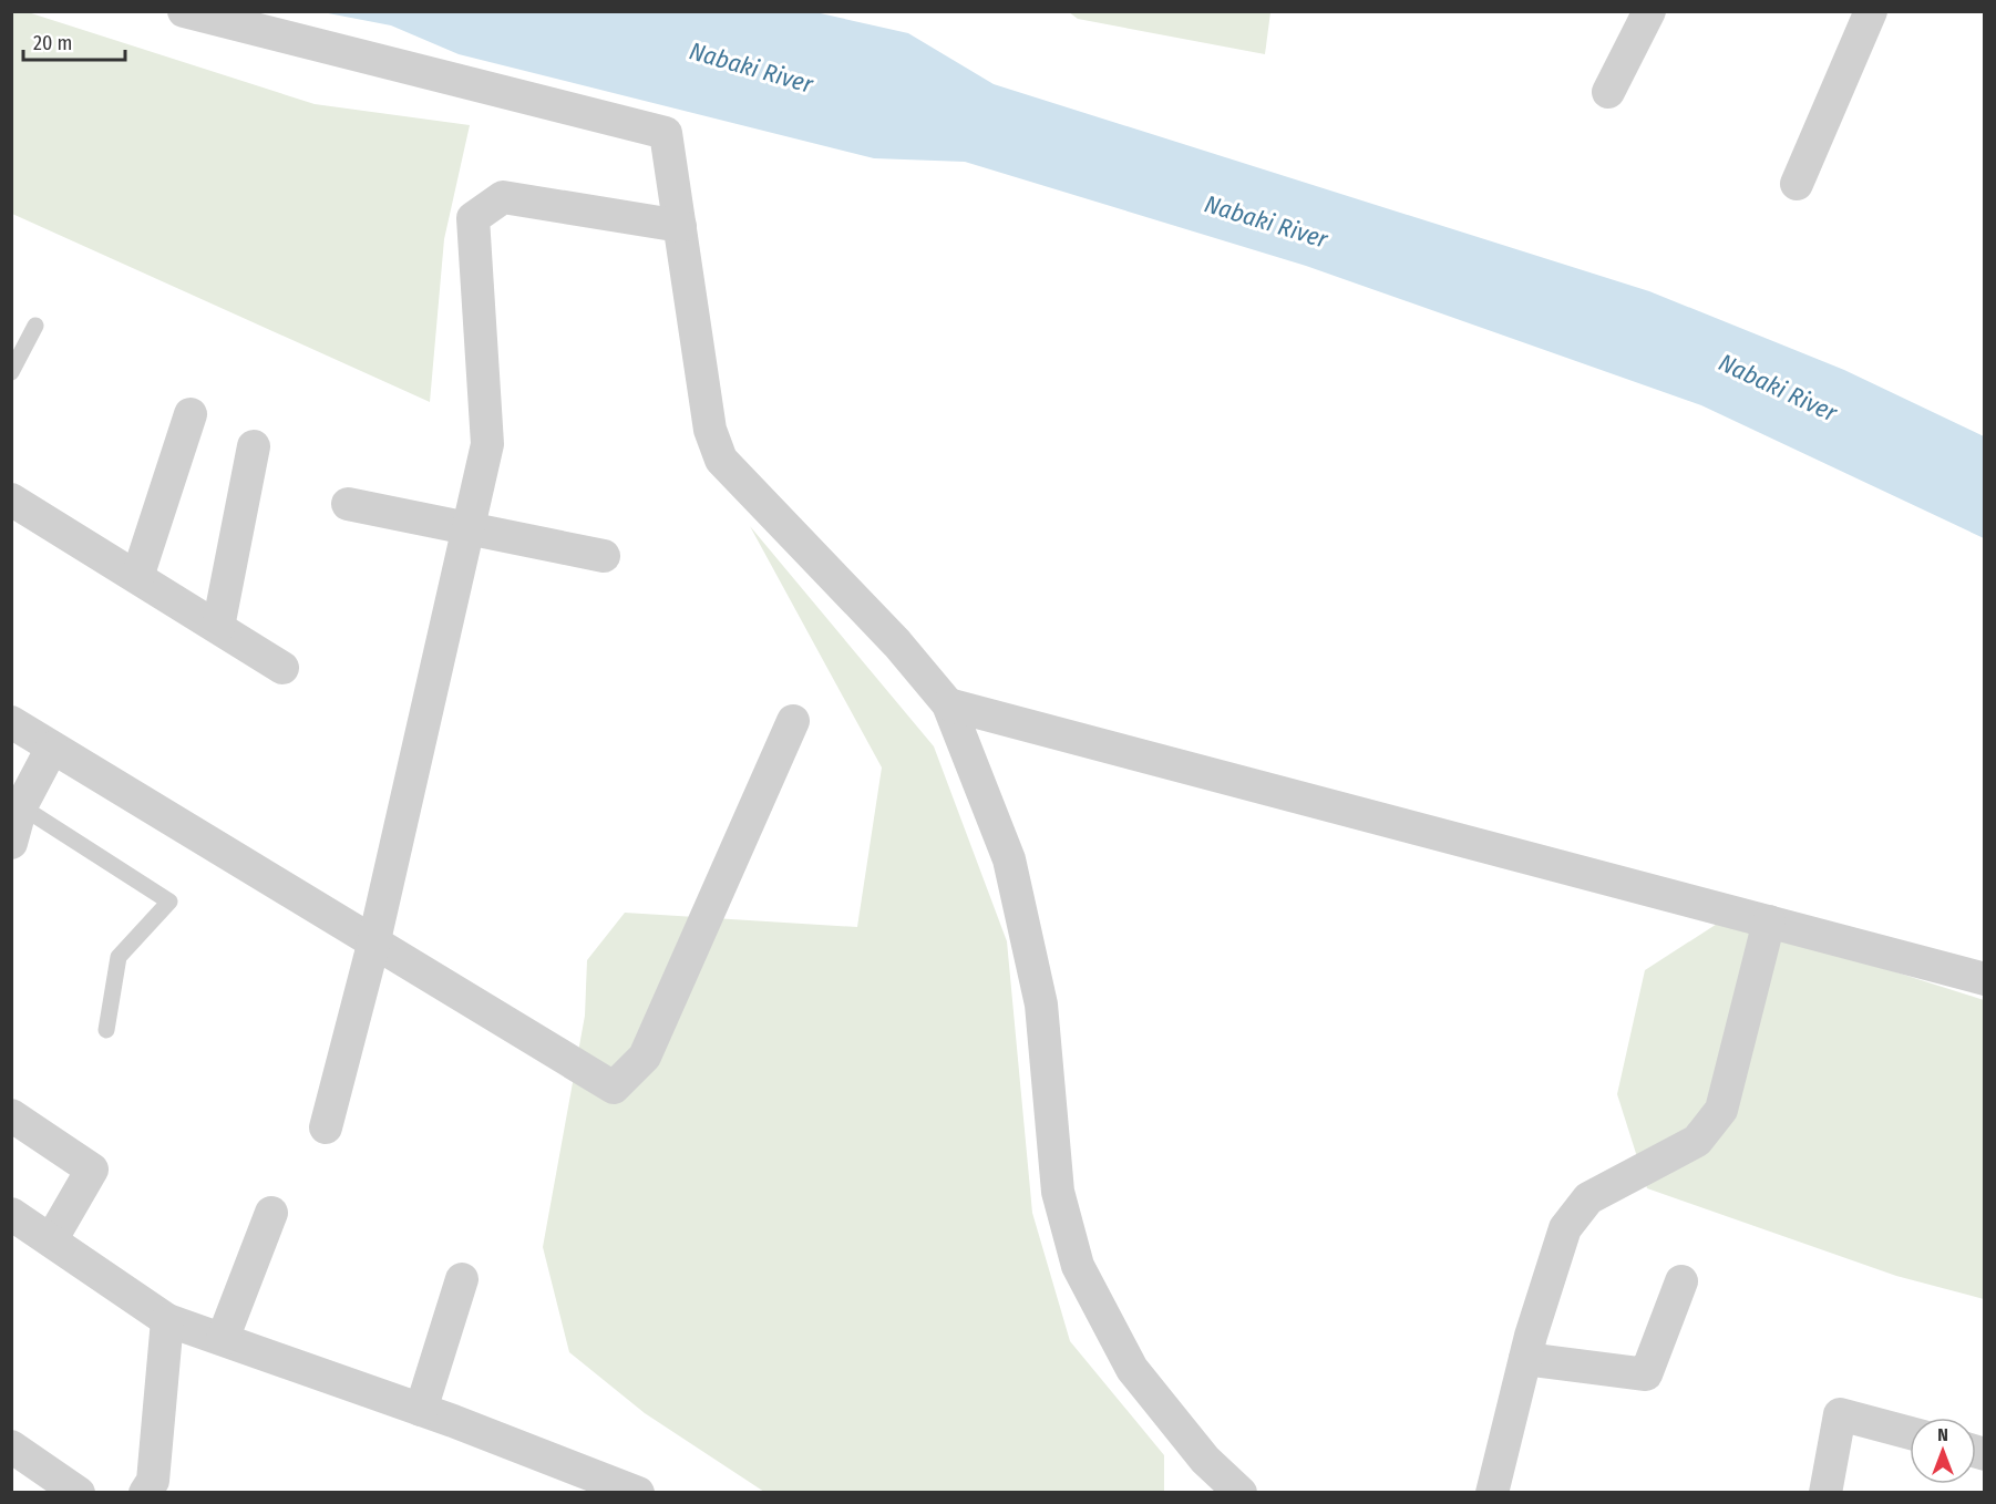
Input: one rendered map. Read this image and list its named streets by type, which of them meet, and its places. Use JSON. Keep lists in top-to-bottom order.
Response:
{
  "water": ["Nabaki River"],
  "scale_bar": "20 m",
  "north": "top"
}
